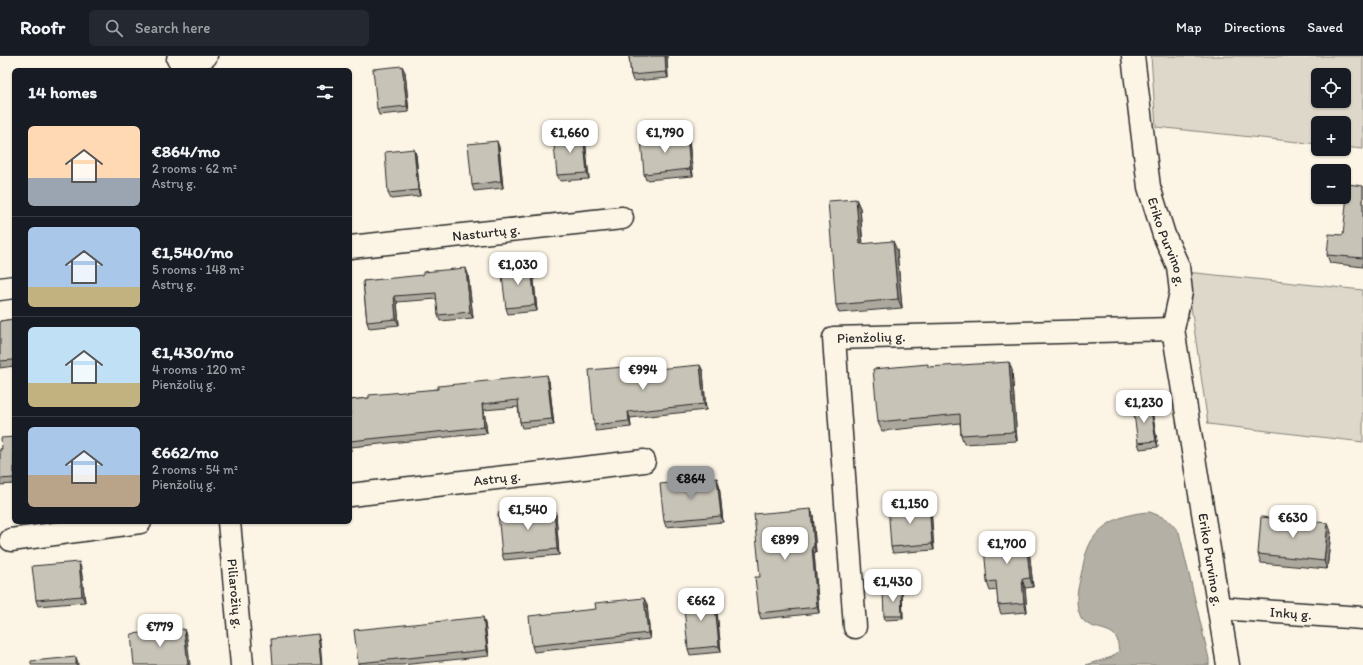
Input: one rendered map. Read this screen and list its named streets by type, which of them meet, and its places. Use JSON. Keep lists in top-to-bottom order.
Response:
{
  "streets": {
    "street": [
      "Nasturtų g.",
      "Eriko Purvino g.",
      "Pienžolių g.",
      "Astrų g.",
      "Piliarožių g.",
      "Inkų g."
    ]
  },
  "crossings": [
    ["Eriko Purvino g.", "Pienžolių g."],
    ["Eriko Purvino g.", "Inkų g."]
  ],
  "page": {
    "header": "Roofr",
    "search": "Search here",
    "nav": ["Map", "Directions", "Saved"],
    "map_buttons": ["+", "−"],
    "heading": "14 homes",
    "list": [
      {
        "name": "€864/mo",
        "note": "2 rooms · 62 m² · Astrų g."
      },
      {
        "name": "€1,540/mo",
        "note": "5 rooms · 148 m² · Astrų g."
      },
      {
        "name": "€1,430/mo",
        "note": "4 rooms · 120 m² · Pienžolių g."
      },
      {
        "name": "€662/mo",
        "note": "2 rooms · 54 m² · Pienžolių g."
      }
    ],
    "price": [
      "€1,660",
      "€1,790",
      "€1,030",
      "€994",
      "€1,230",
      "€864",
      "€1,150",
      "€1,540",
      "€630",
      "€899",
      "€1,700",
      "€1,430",
      "€662",
      "€779"
    ]
  }
}
